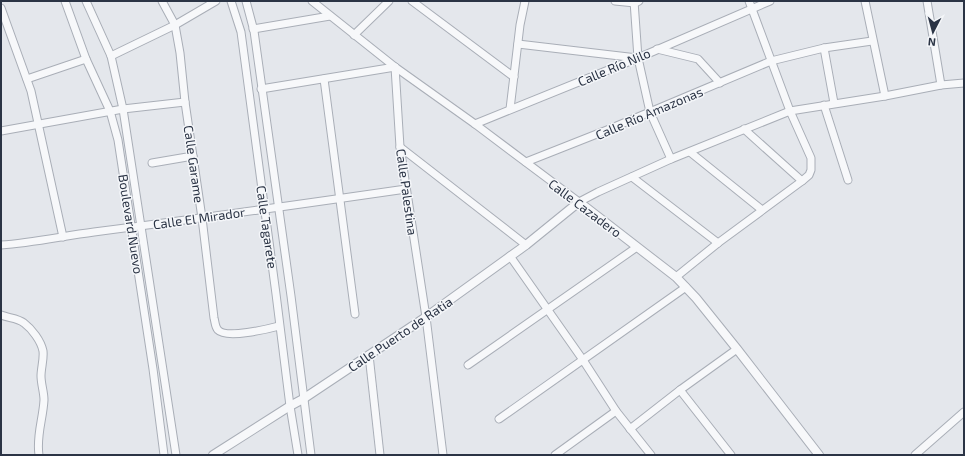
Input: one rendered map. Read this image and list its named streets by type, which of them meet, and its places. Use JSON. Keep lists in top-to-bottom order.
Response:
{
  "streets": {
    "street": [
      "Calle Río Nilo",
      "Calle Río Amazonas",
      "Calle Garame",
      "Calle Palestina",
      "Calle Cazadero",
      "Calle El Mirador",
      "Boulevard Nuevo",
      "Calle Tagarete",
      "Calle Puerto de Ratia"
    ]
  },
  "crossings": [
    ["Calle Río Nilo", "Calle Cazadero"],
    ["Calle Río Amazonas", "Calle Cazadero"],
    ["Calle Garame", "Calle El Mirador"],
    ["Calle Garame", "Calle Tagarete"],
    ["Calle Palestina", "Calle Cazadero"],
    ["Calle Palestina", "Calle El Mirador"],
    ["Calle Palestina", "Calle Puerto de Ratia"],
    ["Calle Cazadero", "Calle Puerto de Ratia"],
    ["Calle El Mirador", "Boulevard Nuevo"],
    ["Calle El Mirador", "Calle Tagarete"],
    ["Calle Tagarete", "Calle Puerto de Ratia"]
  ],
  "north": "bottom"
}
